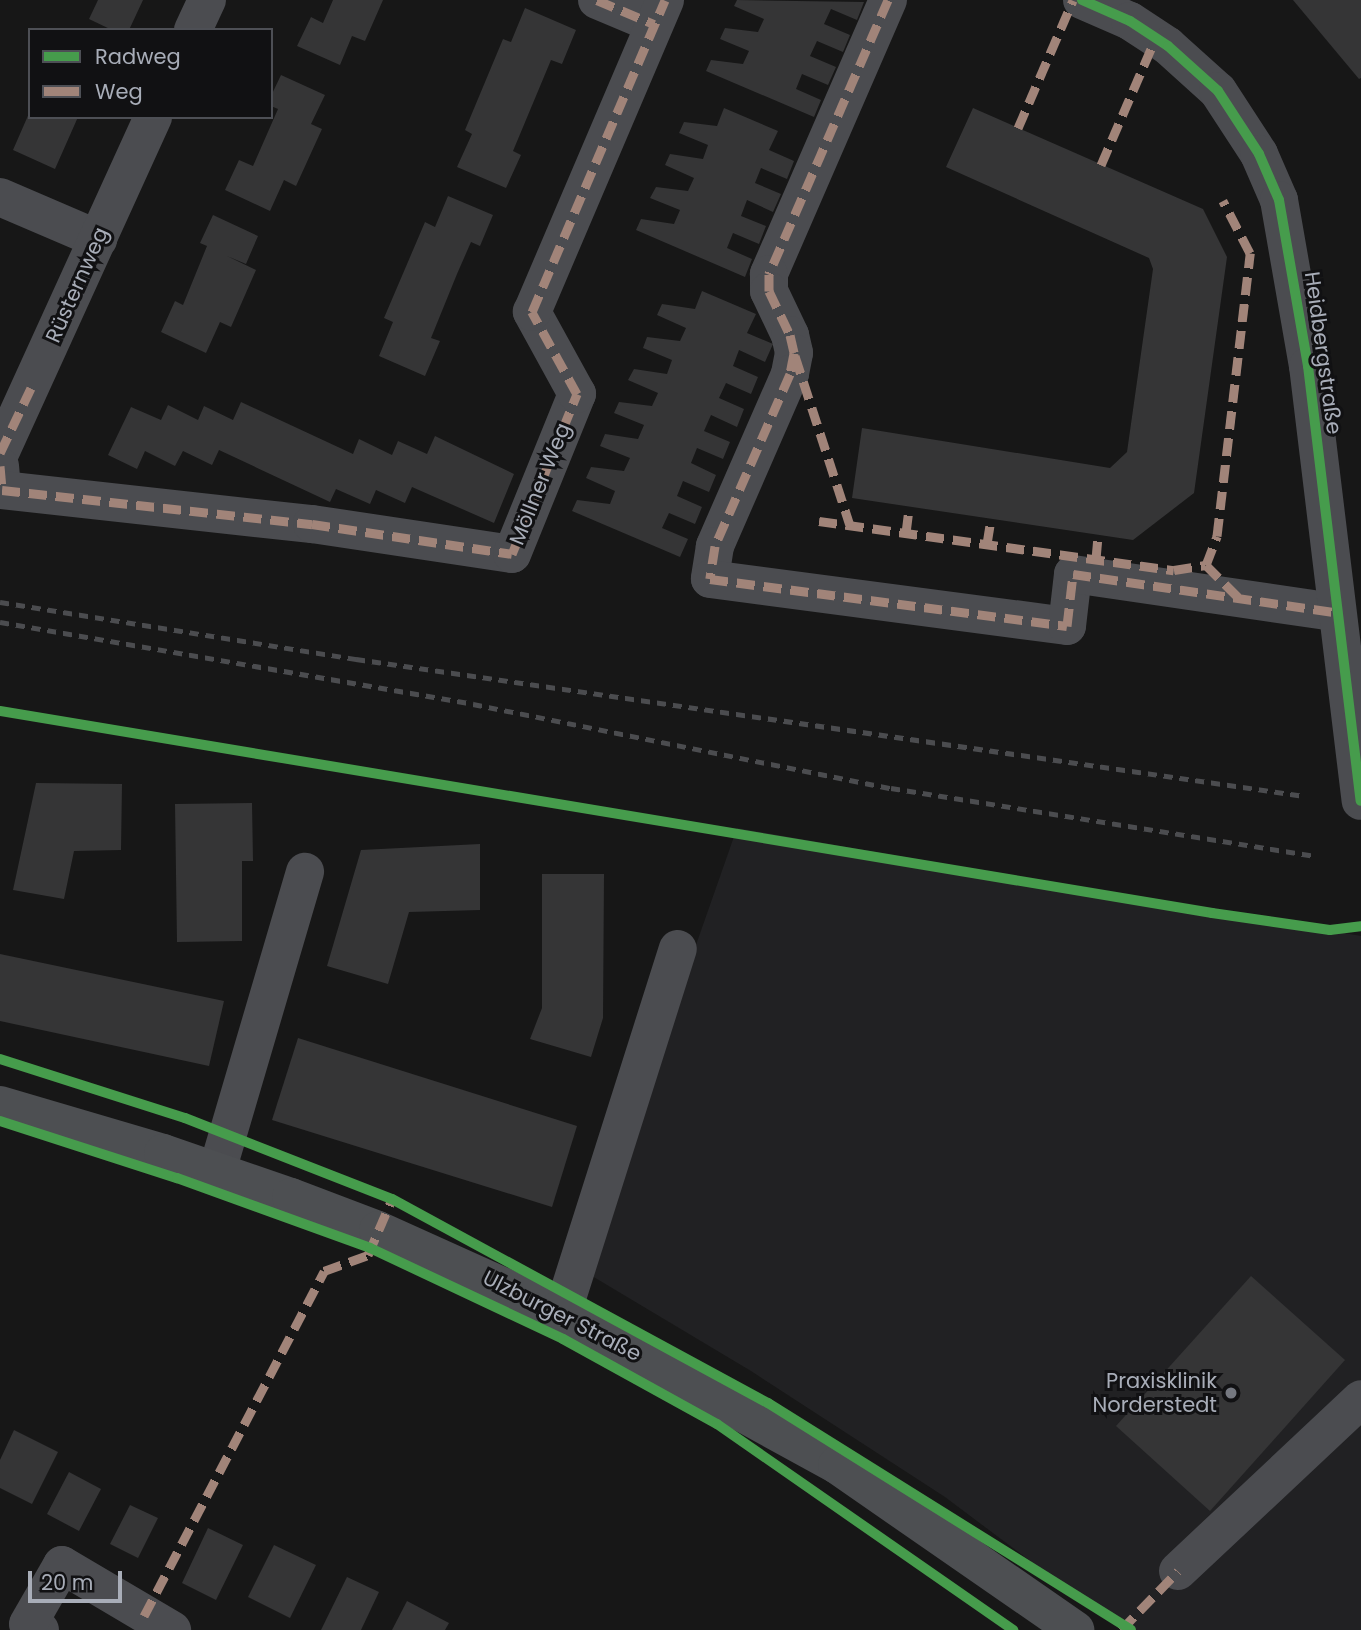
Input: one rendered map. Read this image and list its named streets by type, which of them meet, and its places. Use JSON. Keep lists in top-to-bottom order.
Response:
{
  "streets": {
    "main road": ["Ulzburger Straße"],
    "street": ["Rüsternweg", "Heidbergstraße", "Möllner Weg"]
  },
  "places": ["Praxisklinik Norderstedt"],
  "legend": ["Radweg", "Weg"],
  "scale_bar": "20 m"
}
